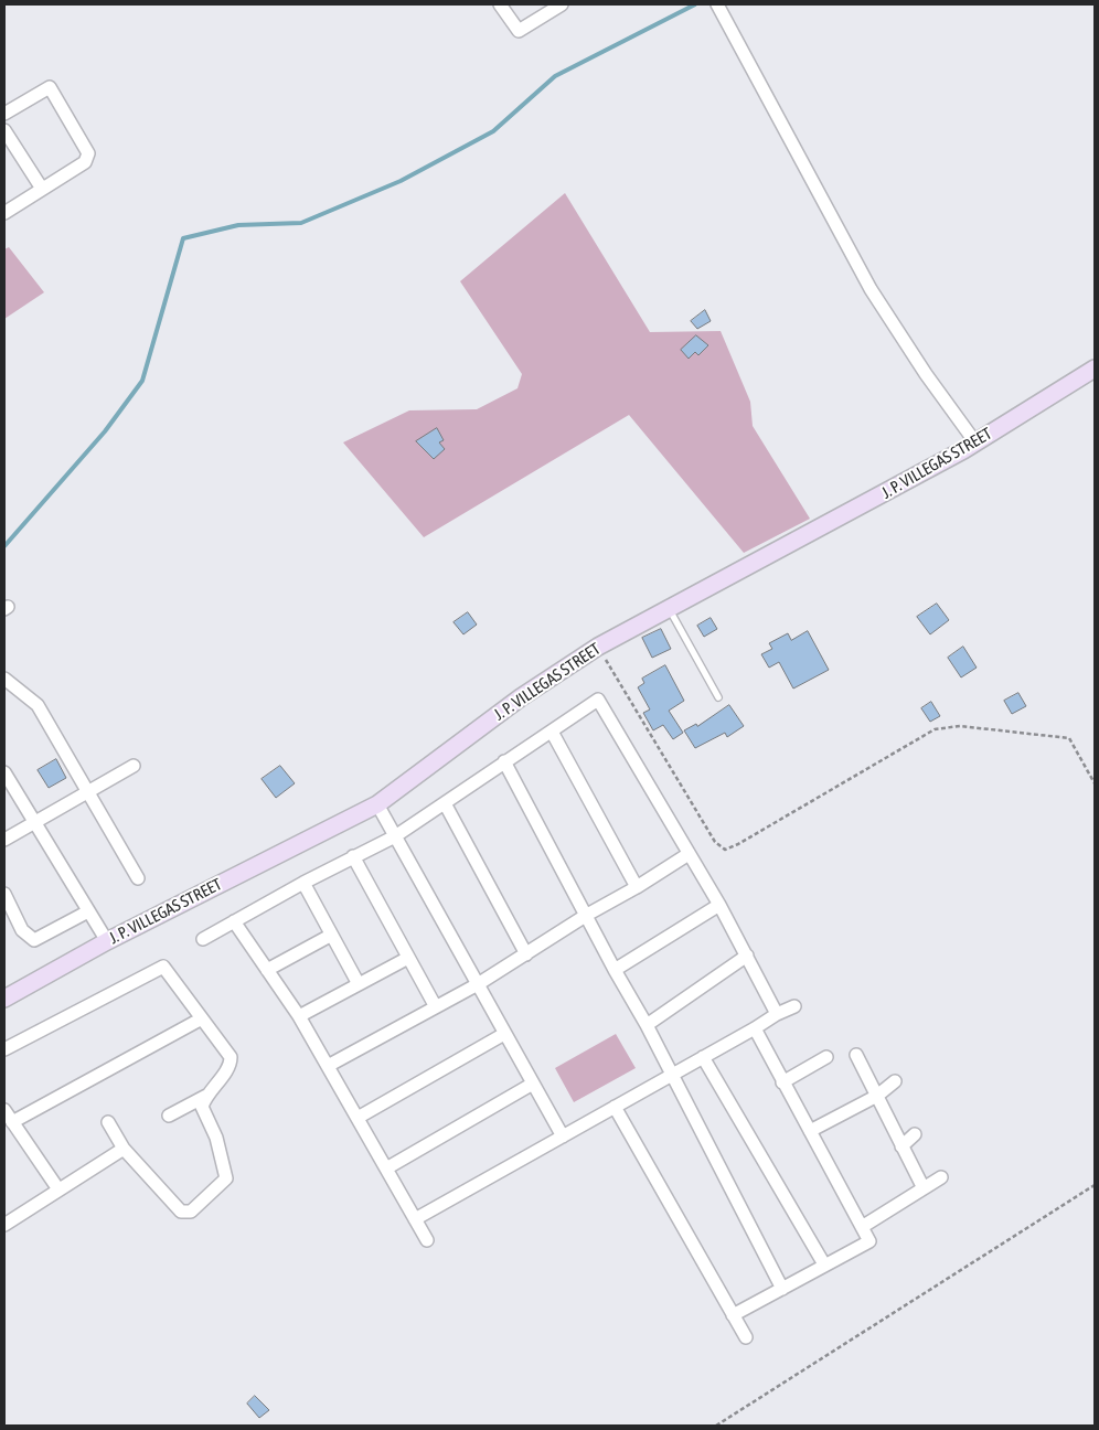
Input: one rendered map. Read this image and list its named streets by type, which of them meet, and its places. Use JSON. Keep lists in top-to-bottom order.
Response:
{
  "streets": {
    "street": ["J. P. VILLEGAS STREET"]
  }
}
